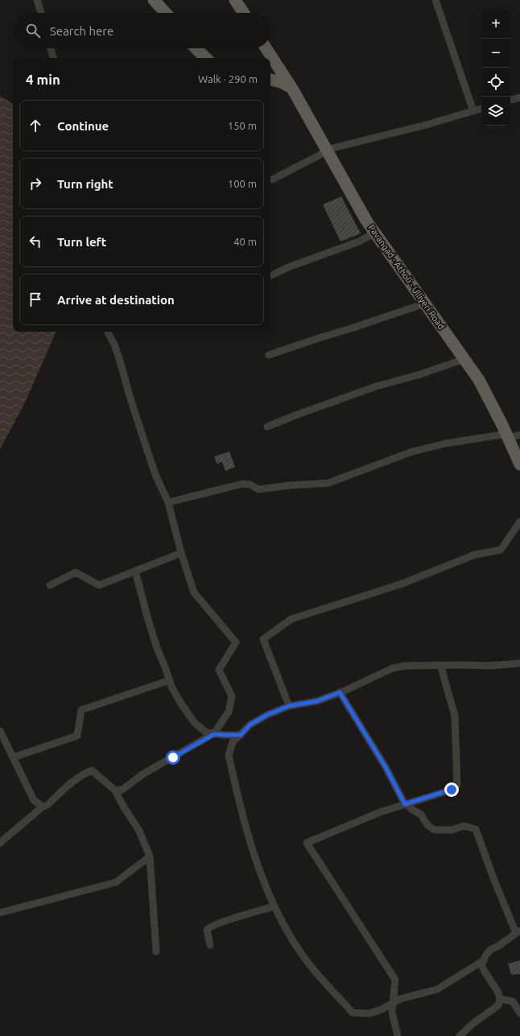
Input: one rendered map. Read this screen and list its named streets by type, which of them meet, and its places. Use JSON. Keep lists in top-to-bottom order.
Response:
{
  "streets": {
    "main road": ["Pavangad - Atholi - Ulliyeri Road"]
  },
  "page": {
    "map_buttons": ["+", "−"],
    "search": "Search here",
    "heading": ["4 min", "Walk · 290 m"],
    "list": [
      ["Continue", "150 m"],
      ["Turn right", "100 m"],
      ["Turn left", "40 m"],
      "Arrive at destination"
    ]
  }
}
